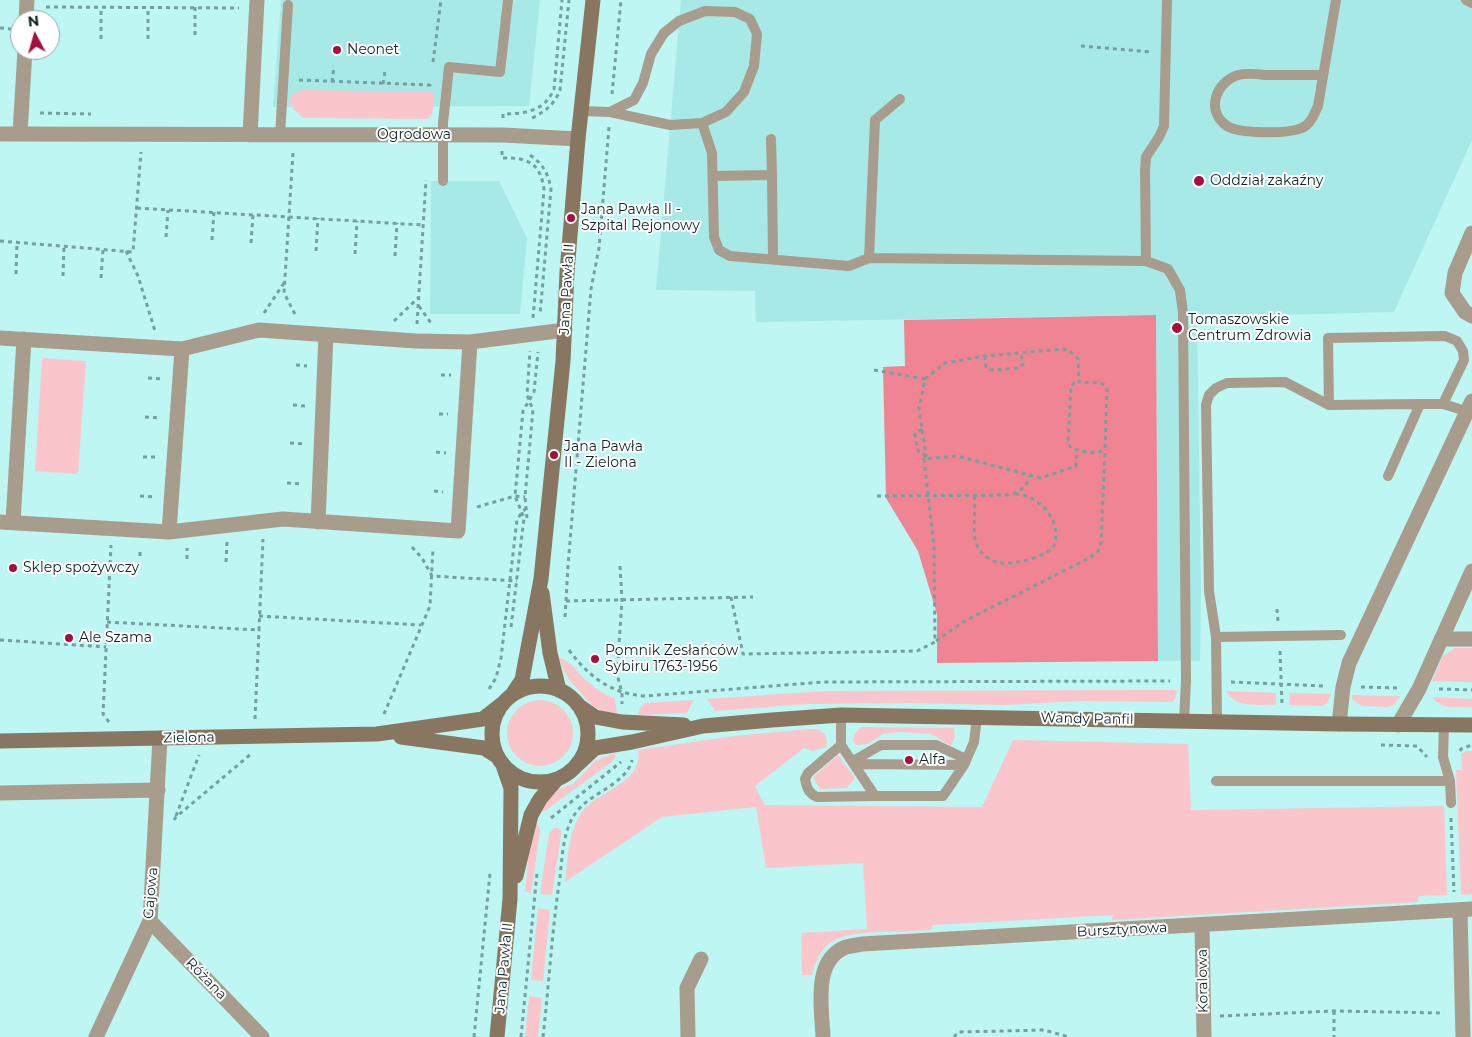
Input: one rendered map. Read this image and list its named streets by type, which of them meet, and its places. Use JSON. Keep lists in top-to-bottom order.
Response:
{
  "streets": {
    "street": [
      "Ogrodowa",
      "Jana Pawła II",
      "Wandy Panfil",
      "Zielona",
      "Gajowa",
      "Bursztynowa",
      "Różana",
      "Koralowa"
    ]
  },
  "crossings": [
    ["Ogrodowa", "Jana Pawła II"],
    ["Jana Pawła II", "Wandy Panfil"],
    ["Jana Pawła II", "Zielona"],
    ["Wandy Panfil", "Zielona"],
    ["Zielona", "Gajowa"],
    ["Gajowa", "Różana"],
    ["Bursztynowa", "Koralowa"]
  ],
  "places": [
    "Neonet",
    "Oddział zakaźny",
    "Jana Pawła II - Szpital Rejonowy",
    "Tomaszowskie Centrum Zdrowia",
    "Jana Pawła II - Zielona",
    "Sklep spożywczy",
    "Ale Szama",
    "Pomnik Zesłańców Sybiru 1763-1956",
    "Alfa"
  ],
  "north": "top"
}
